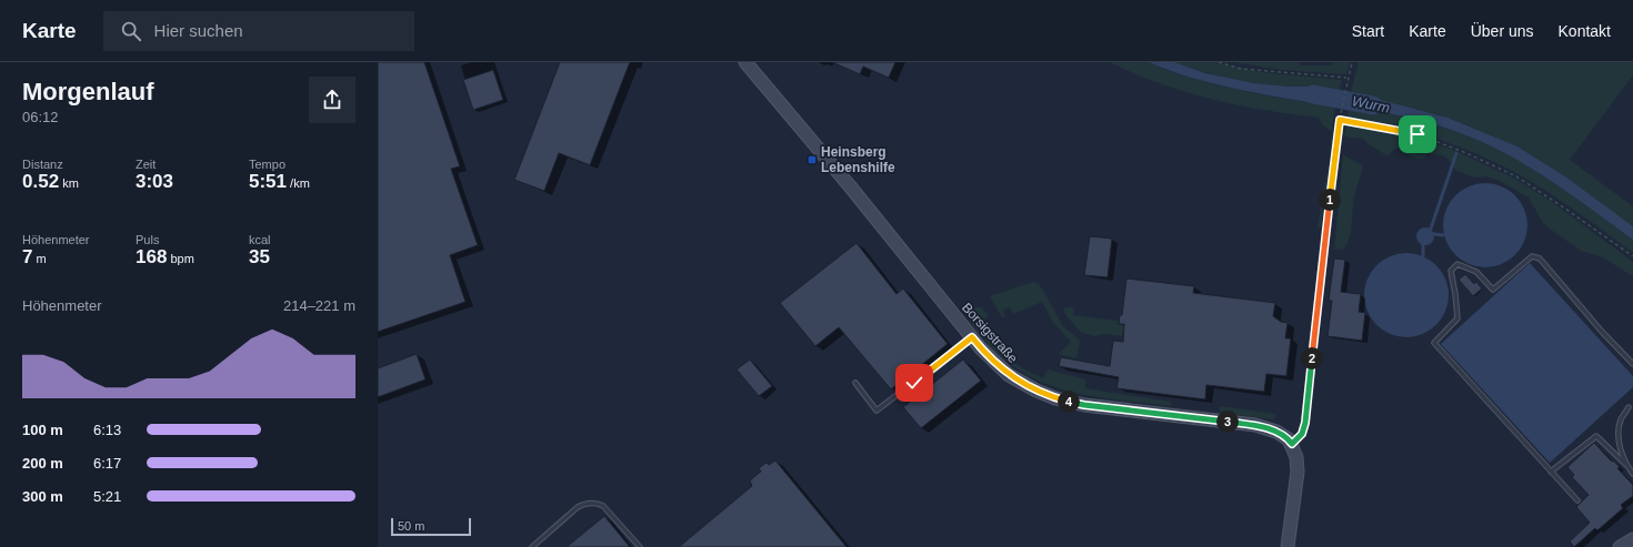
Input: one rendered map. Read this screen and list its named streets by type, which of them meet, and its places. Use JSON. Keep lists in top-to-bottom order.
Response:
{
  "streets": {
    "street": ["Borsigstraße"]
  },
  "water": ["Wurm"],
  "places": {
    "transit": ["Heinsberg Lebenshilfe"]
  },
  "scale_bar": "50 m",
  "page": {
    "header": "Karte",
    "search": "Hier suchen",
    "nav": [
      "Start",
      "Karte",
      "Über uns",
      "Kontakt"
    ],
    "heading": ["Morgenlauf", "06:12"],
    "stats": [
      ["Distanz", "0.52 km"],
      ["Zeit", "3:03"],
      ["Tempo", "5:51 /km"],
      ["Höhenmeter", "7 m"],
      ["Puls", "168 bpm"],
      ["kcal", "35"]
    ],
    "pins": [
      "1",
      "2",
      "4",
      "3"
    ],
    "chart": ["Höhenmeter", "214–221 m"],
    "list": [
      {
        "name": "100 m",
        "note": "6:13"
      },
      {
        "name": "200 m",
        "note": "6:17"
      },
      {
        "name": "300 m",
        "note": "5:21"
      }
    ],
    "scale": "50 m"
  }
}
